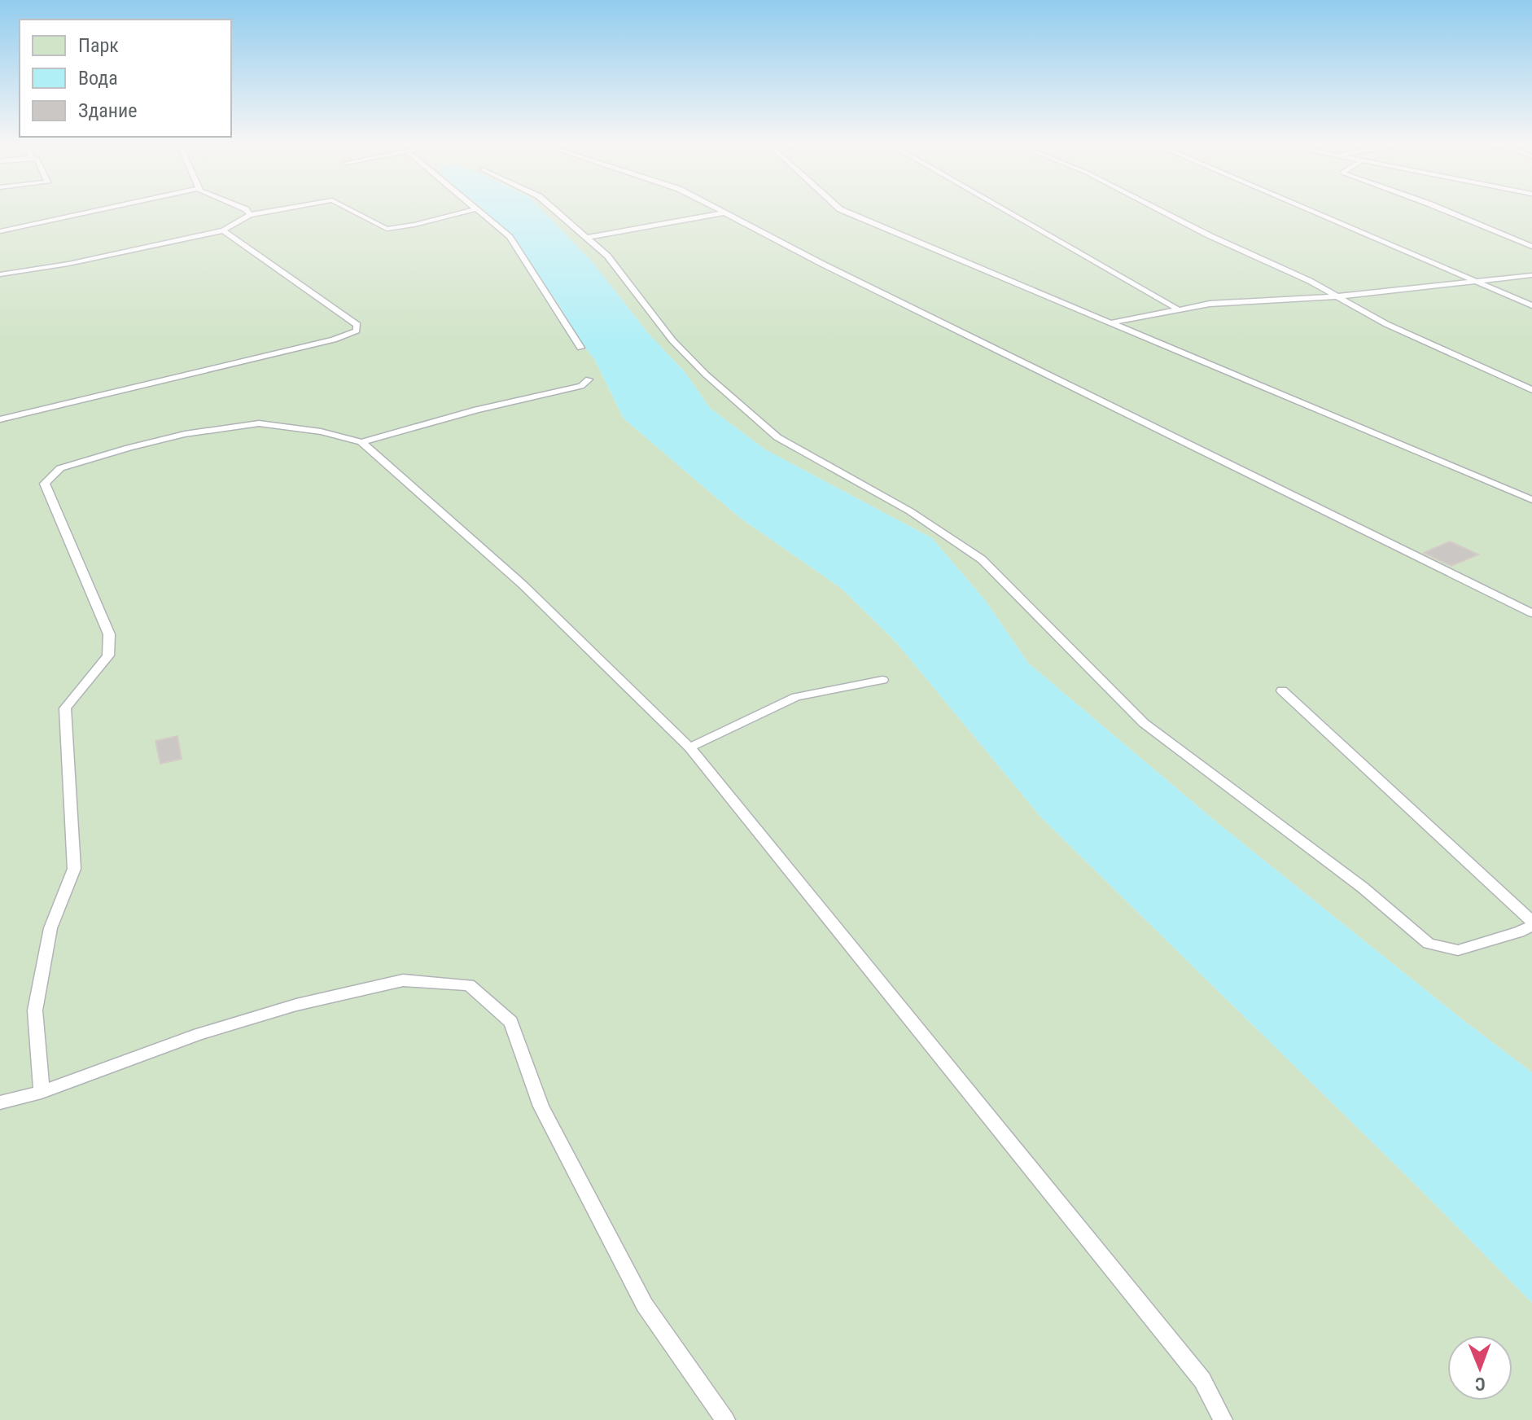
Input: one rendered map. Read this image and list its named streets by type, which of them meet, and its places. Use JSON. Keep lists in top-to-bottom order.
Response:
{
  "legend": ["Парк", "Вода", "Здание"],
  "north": "bottom"
}
